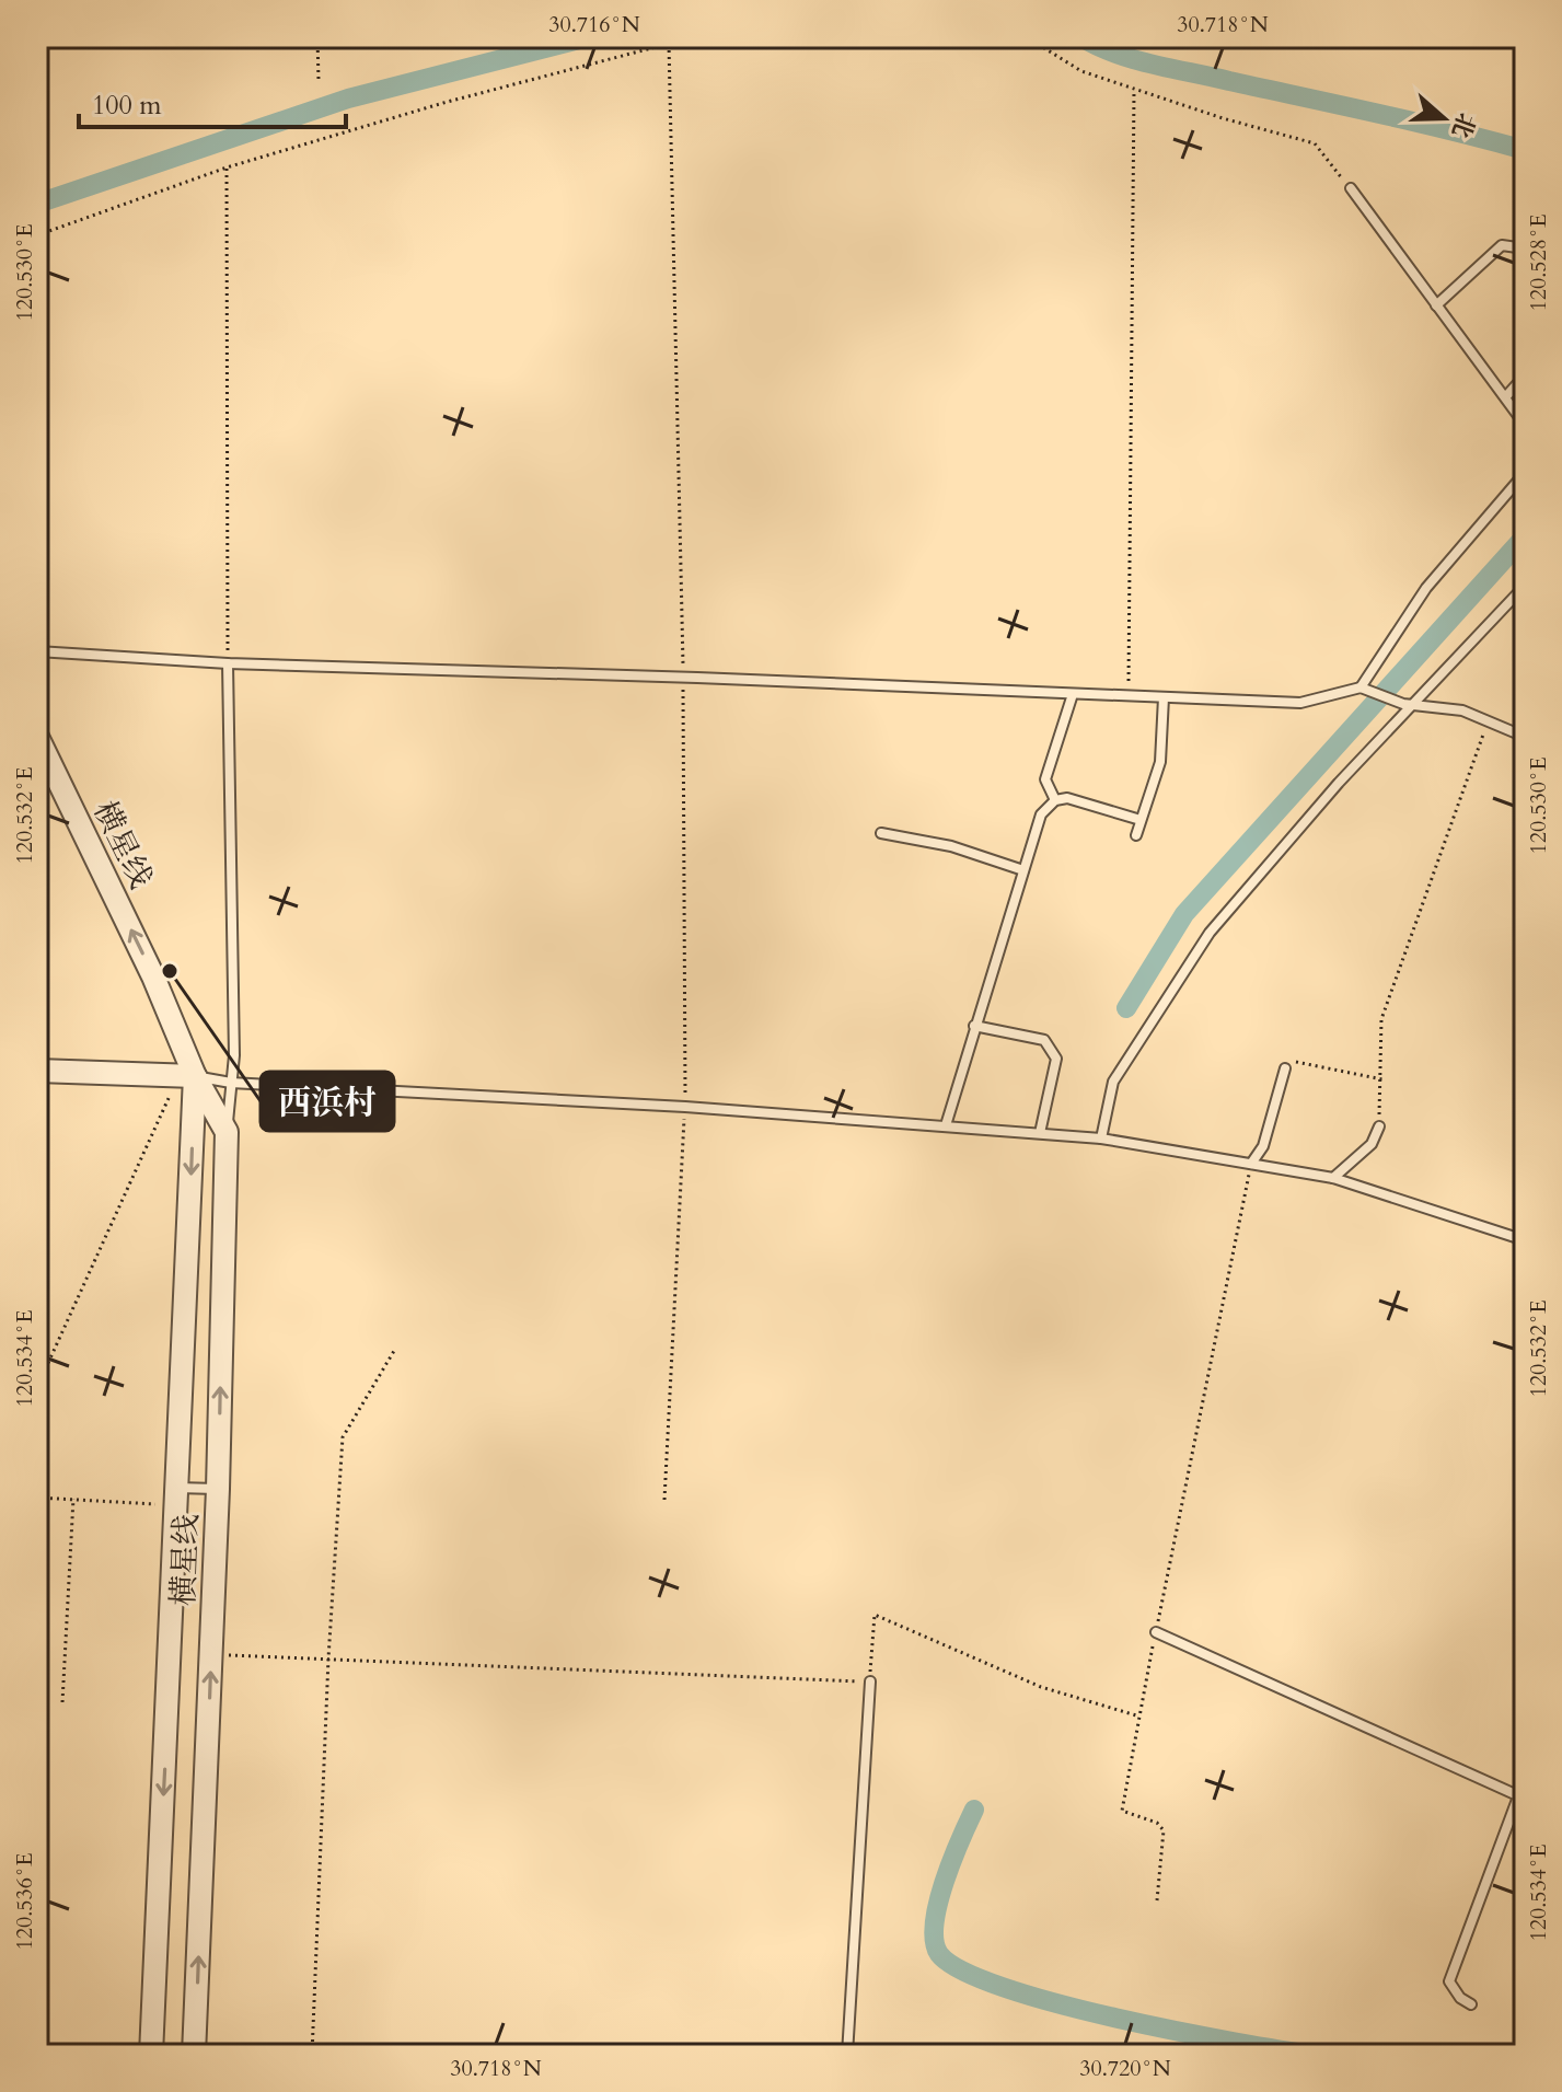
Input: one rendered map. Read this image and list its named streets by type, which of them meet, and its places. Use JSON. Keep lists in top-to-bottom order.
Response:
{
  "streets": {
    "street": ["横星线"]
  },
  "places": ["西浜村"],
  "scale_bar": "100 m",
  "north": "right",
  "coordinates": [
    "30.716°N",
    "30.718°N",
    "120.528°E",
    "120.530°E",
    "120.532°E",
    "120.534°E",
    "120.536°E",
    "30.720°N"
  ]
}
